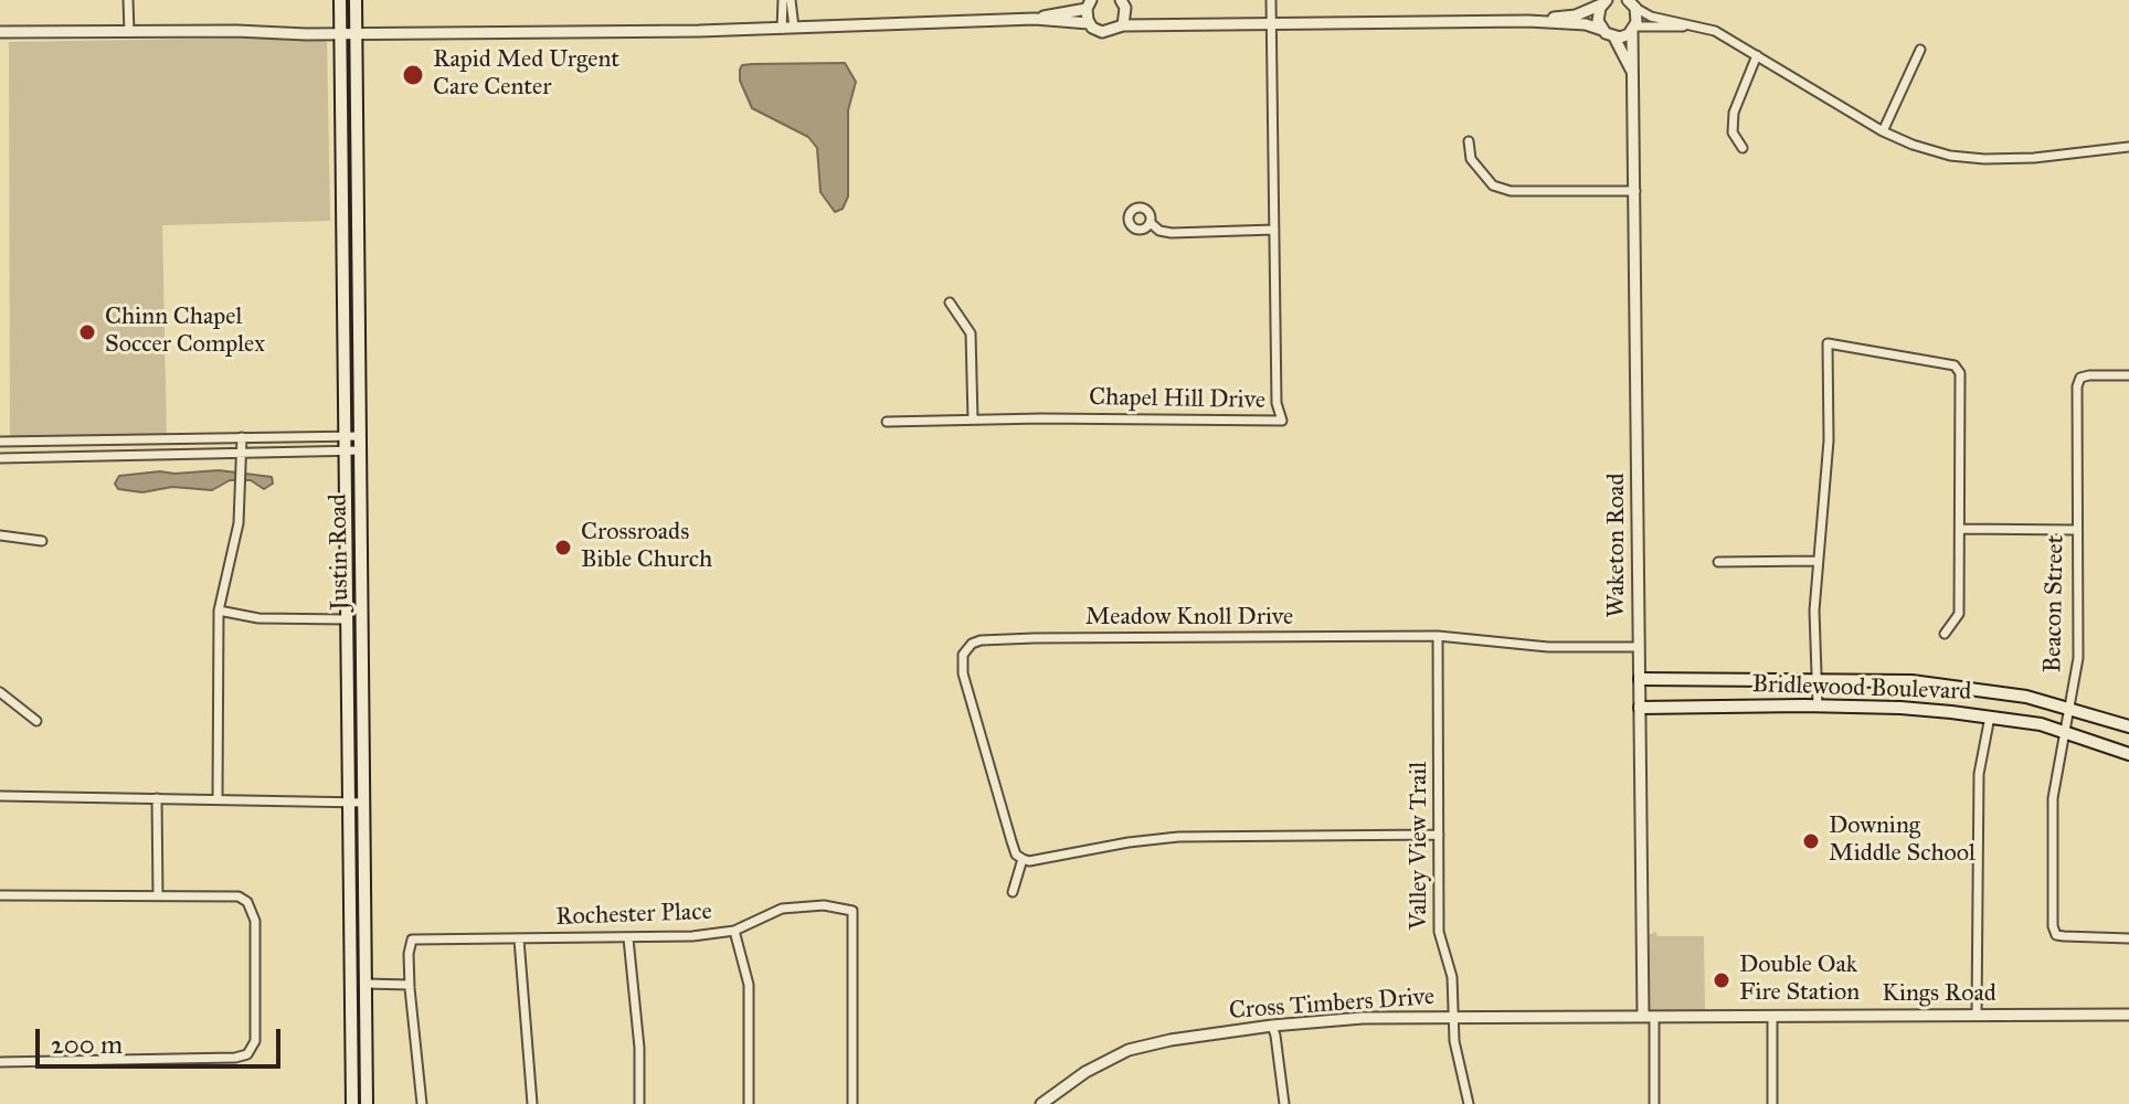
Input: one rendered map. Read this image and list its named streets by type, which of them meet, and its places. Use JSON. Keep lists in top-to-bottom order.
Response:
{
  "streets": {
    "main road": ["Justin Road", "Bridlewood Boulevard"],
    "street": [
      "Chapel Hill Drive",
      "Waketon Road",
      "Beacon Street",
      "Meadow Knoll Drive",
      "Valley View Trail",
      "Rochester Place",
      "Kings Road",
      "Cross Timbers Drive"
    ]
  },
  "crossings": [
    ["Waketon Road", "Meadow Knoll Drive"],
    ["Waketon Road", "Bridlewood Boulevard"],
    ["Waketon Road", "Kings Road"],
    ["Waketon Road", "Cross Timbers Drive"],
    ["Beacon Street", "Bridlewood Boulevard"],
    ["Meadow Knoll Drive", "Valley View Trail"],
    ["Valley View Trail", "Cross Timbers Drive"],
    ["Kings Road", "Cross Timbers Drive"]
  ],
  "places": [
    "Rapid Med Urgent Care Center",
    "Chinn Chapel Soccer Complex",
    "Crossroads Bible Church",
    "Downing Middle School",
    "Double Oak Fire Station"
  ],
  "scale_bar": "200 m"
}
